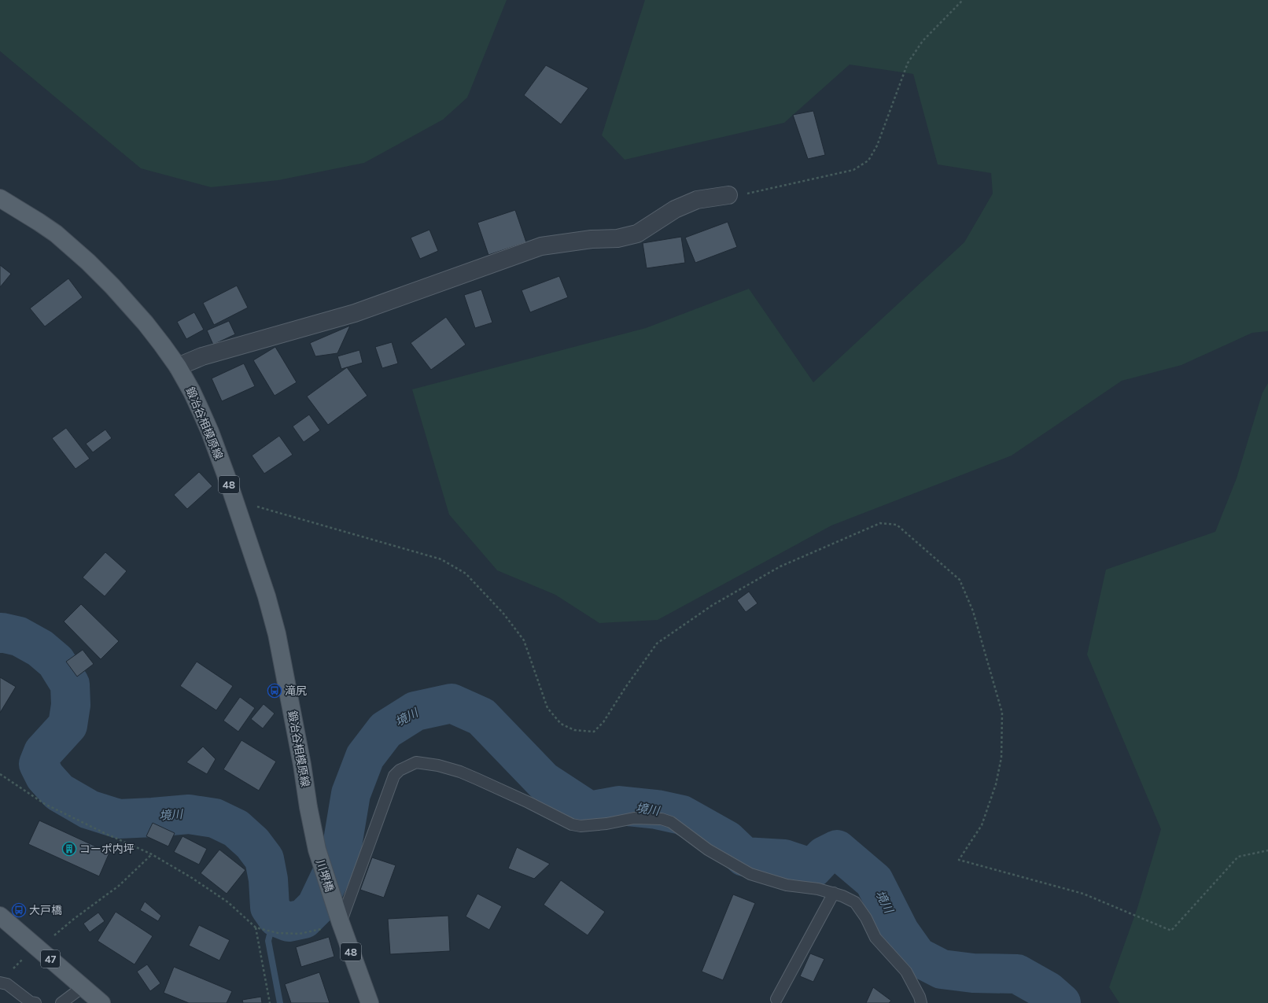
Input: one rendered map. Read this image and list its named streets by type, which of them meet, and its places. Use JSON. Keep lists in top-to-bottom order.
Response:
{
  "streets": {
    "main road": [
      "鍛冶谷相模原線",
      "48",
      "川堺橋",
      "47"
    ]
  },
  "crossings": [
    ["鍛冶谷相模原線", "川堺橋"],
    ["48", "川堺橋"]
  ],
  "water": ["境川"],
  "places": {
    "bus stop": ["滝尻", "大戸橋"],
    "building": ["コーポ内坪"]
  }
}
